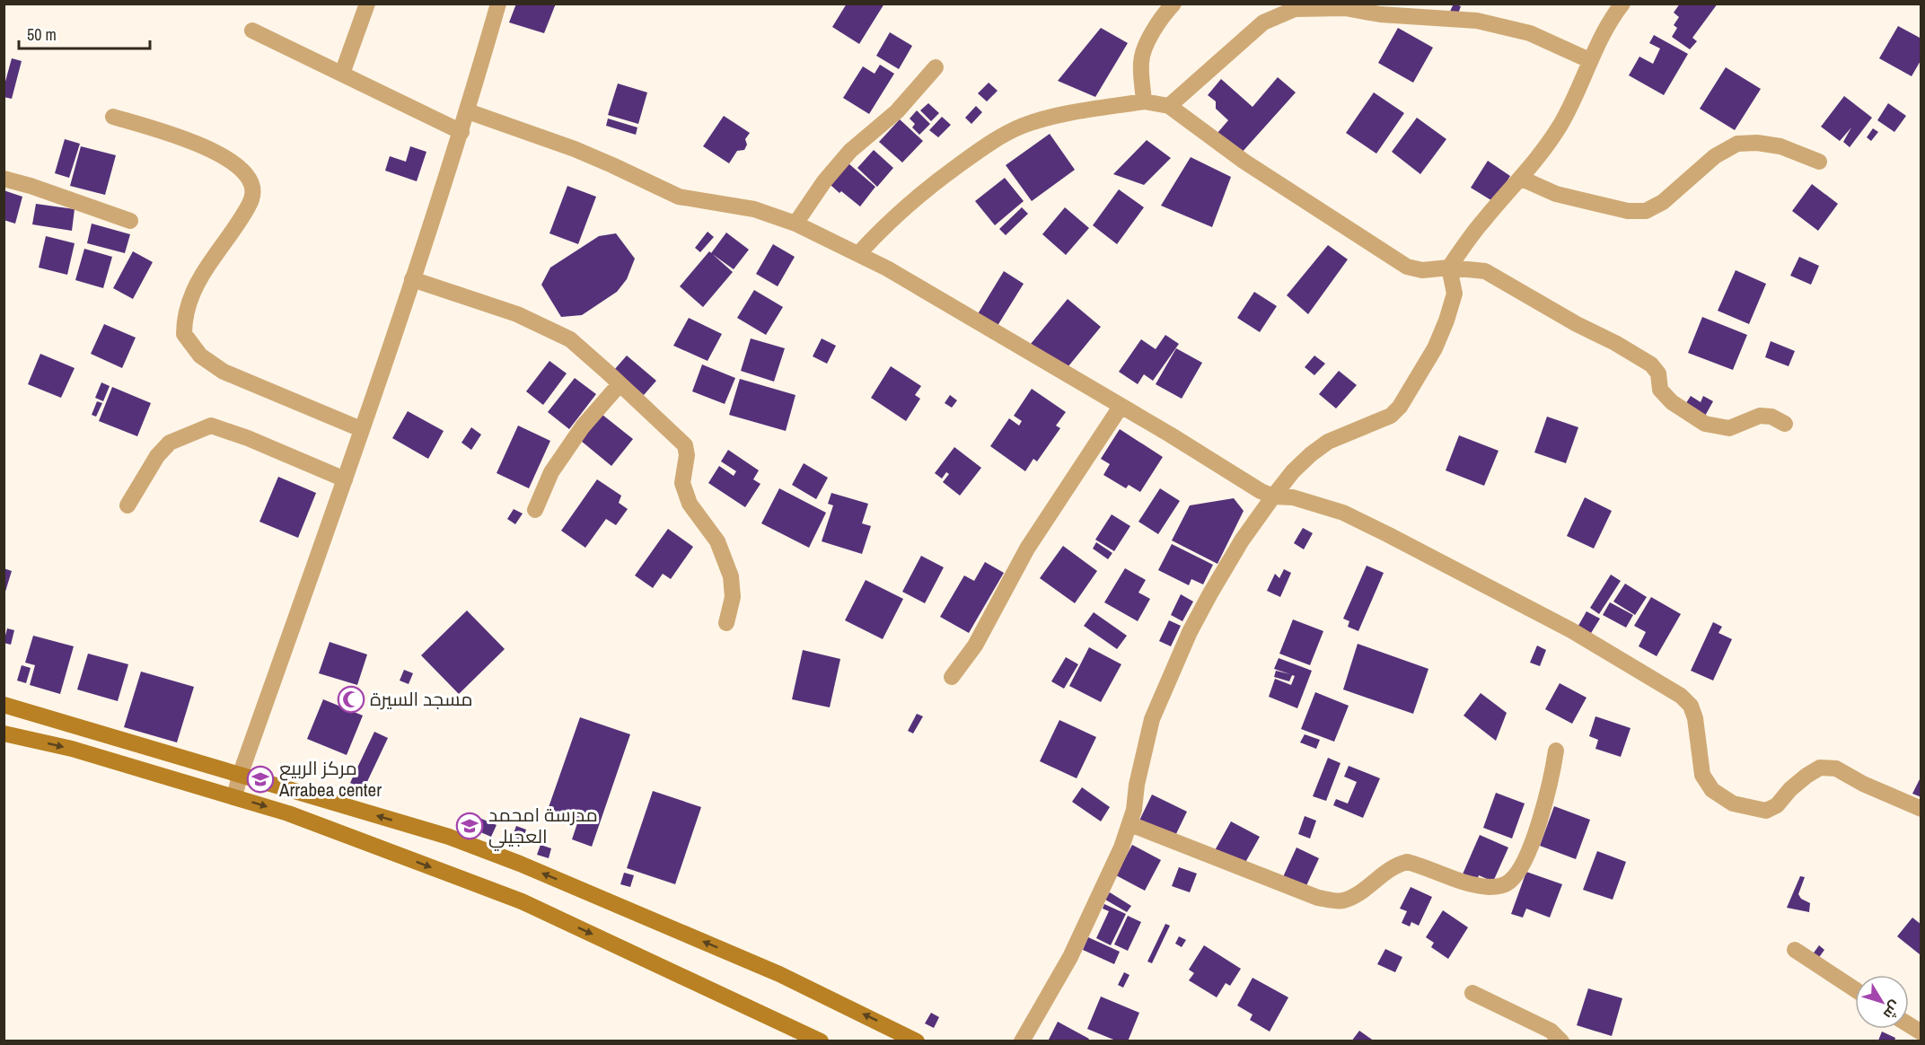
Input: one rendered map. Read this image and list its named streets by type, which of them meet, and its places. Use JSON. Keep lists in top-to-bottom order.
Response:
{
  "places": {
    "mosque": ["مسجد السيرة"],
    "school or university": ["مركز الربيع Arrabea center", "مدرسة امحمد العجيلي"]
  },
  "scale_bar": "50 m",
  "north": "bottom right"
}
